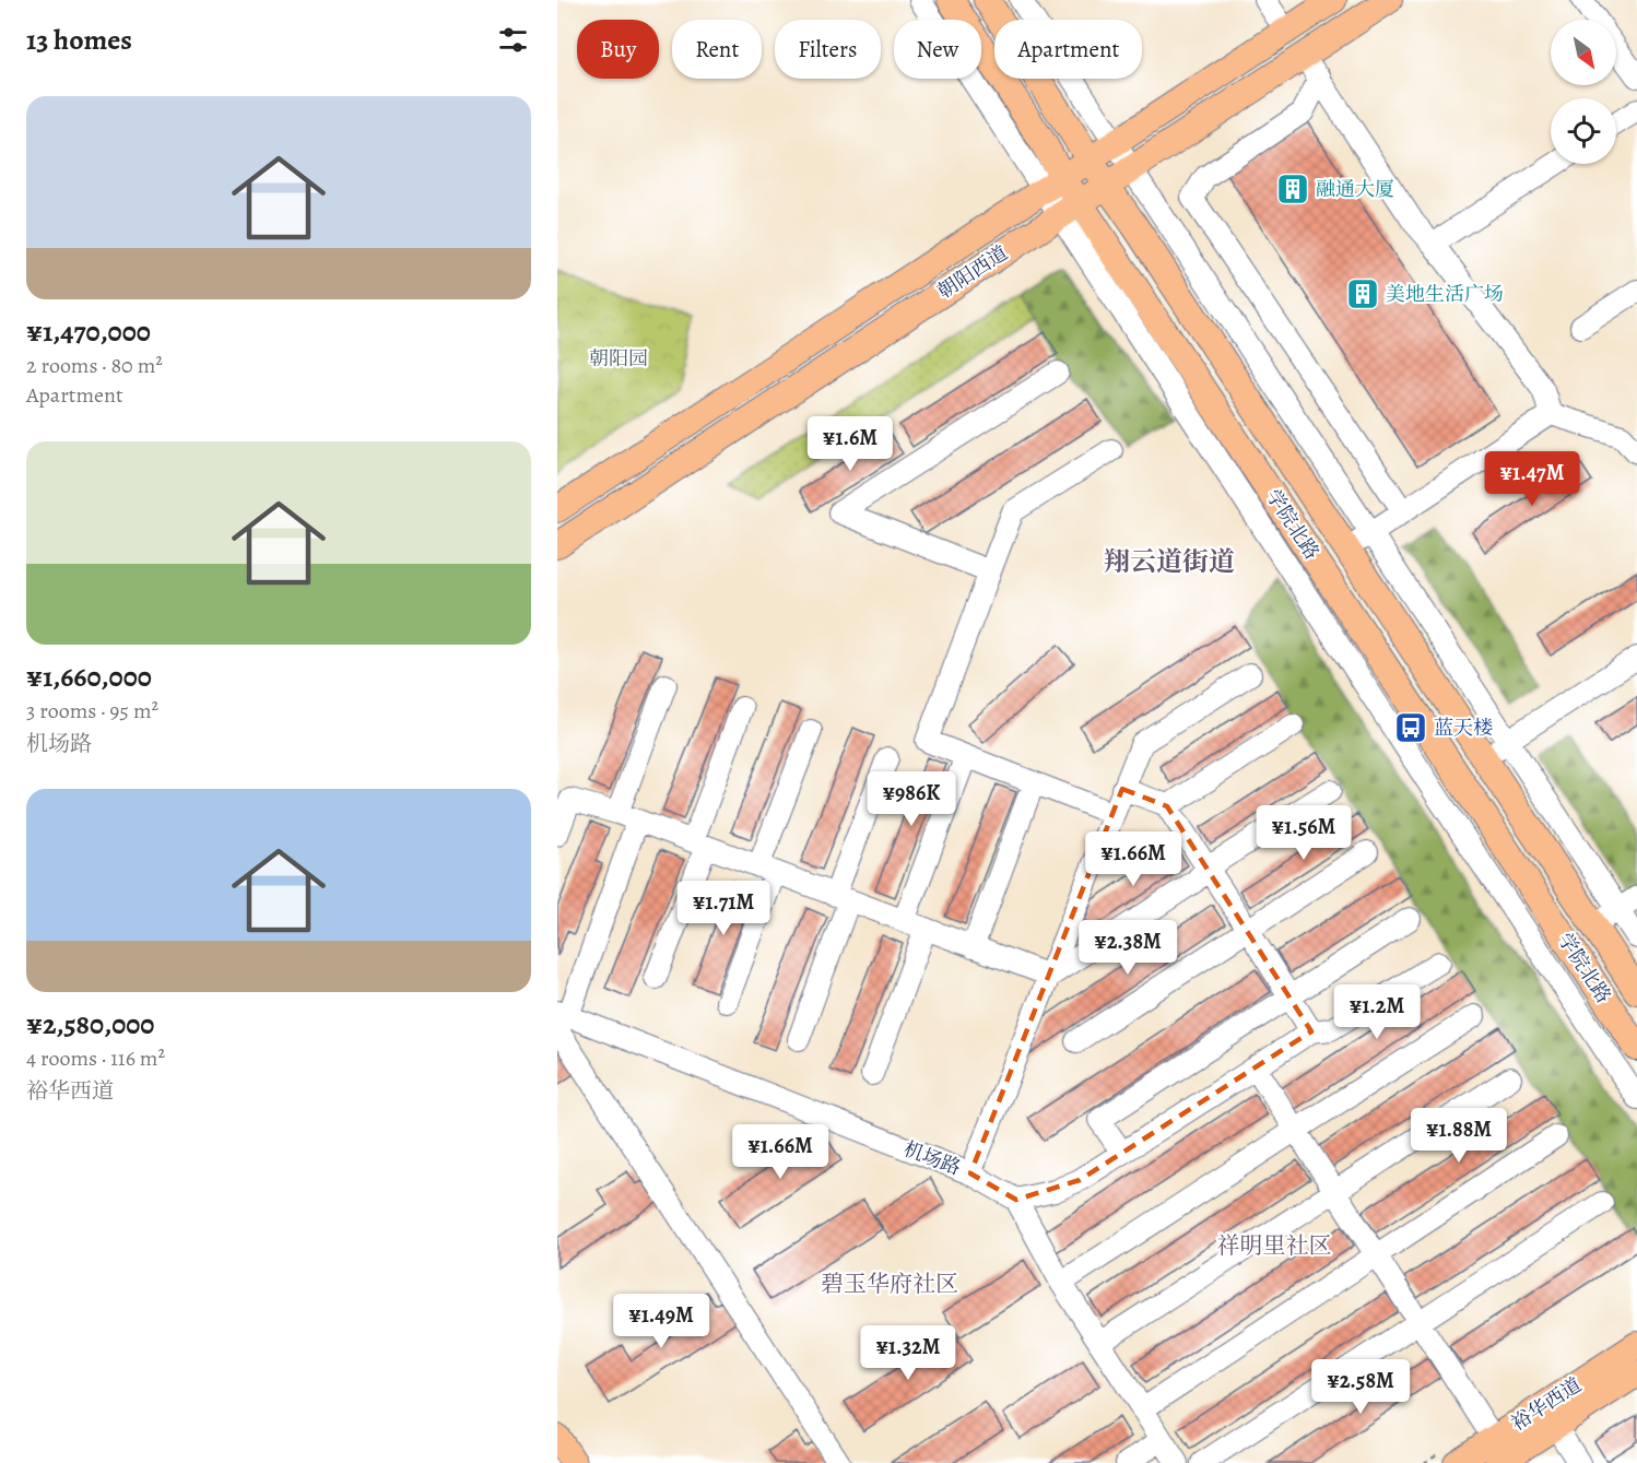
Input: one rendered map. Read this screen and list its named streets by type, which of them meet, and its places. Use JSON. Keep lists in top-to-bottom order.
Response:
{
  "streets": {
    "main road": ["朝阳西道", "学院北路", "裕华西道"],
    "street": ["机场路"]
  },
  "crossings": [
    ["朝阳西道", "学院北路"]
  ],
  "districts": ["翔云道街道", "祥明里社区", "碧玉华府社区"],
  "parks": ["朝阳园"],
  "places": {
    "building": ["融通大厦", "美地生活广场"],
    "bus stop": ["蓝天楼"]
  },
  "north": "bottom right",
  "page": {
    "heading": "13 homes",
    "chip": [
      "Buy",
      "Rent",
      "Filters",
      "New",
      "Apartment"
    ],
    "list": [
      {
        "name": "¥1,470,000",
        "note": "2 rooms · 80 m² · Apartment"
      },
      {
        "name": "¥1,660,000",
        "note": "3 rooms · 95 m² · 机场路"
      },
      {
        "name": "¥2,580,000",
        "note": "4 rooms · 116 m² · 裕华西道"
      }
    ],
    "price": [
      "¥1.6M",
      "¥1.47M",
      "¥986K",
      "¥1.56M",
      "¥1.66M",
      "¥1.71M",
      "¥2.38M",
      "¥1.2M",
      "¥1.88M",
      "¥1.66M",
      "¥1.49M",
      "¥1.32M",
      "¥2.58M"
    ]
  }
}
